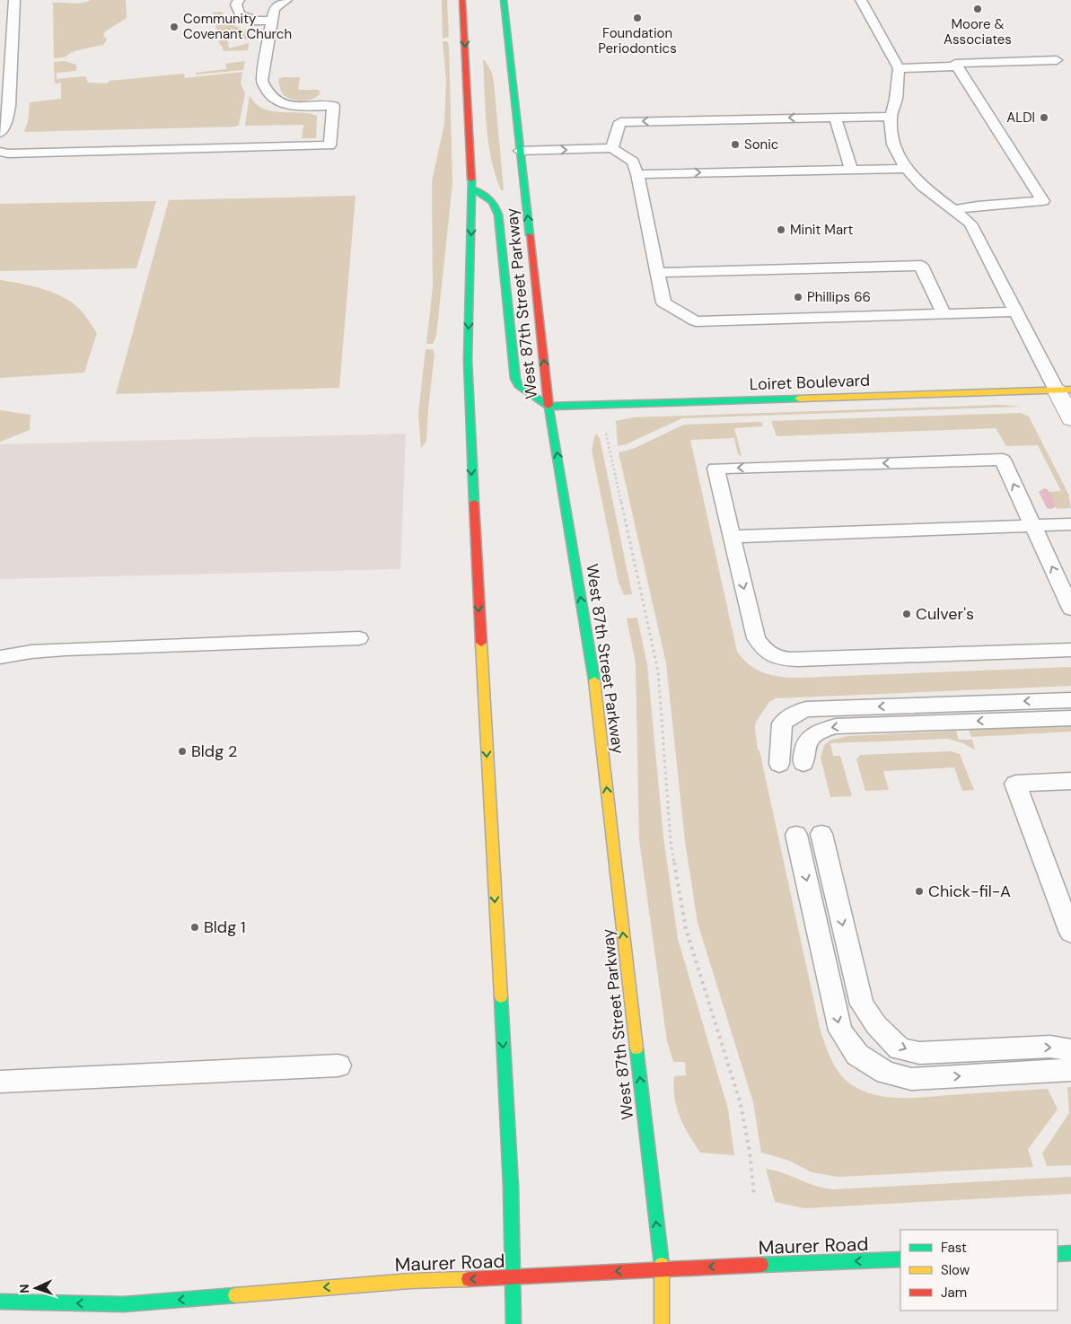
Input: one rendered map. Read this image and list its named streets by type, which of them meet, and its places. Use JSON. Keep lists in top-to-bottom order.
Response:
{
  "streets": {
    "main road": ["West 87th Street Parkway", "Loiret Boulevard", "Maurer Road"]
  },
  "crossings": [
    ["West 87th Street Parkway", "Loiret Boulevard"],
    ["West 87th Street Parkway", "Maurer Road"]
  ],
  "one_way": ["Maurer Road"],
  "places": [
    "Moore & Associates",
    "Foundation Periodontics",
    "Community Covenant Church",
    "ALDI",
    "Sonic",
    "Minit Mart",
    "Phillips 66",
    "Culver's",
    "Bldg 2",
    "Chick-fil-A",
    "Bldg 1"
  ],
  "legend": ["Fast", "Slow", "Jam"],
  "north": "left"
}
